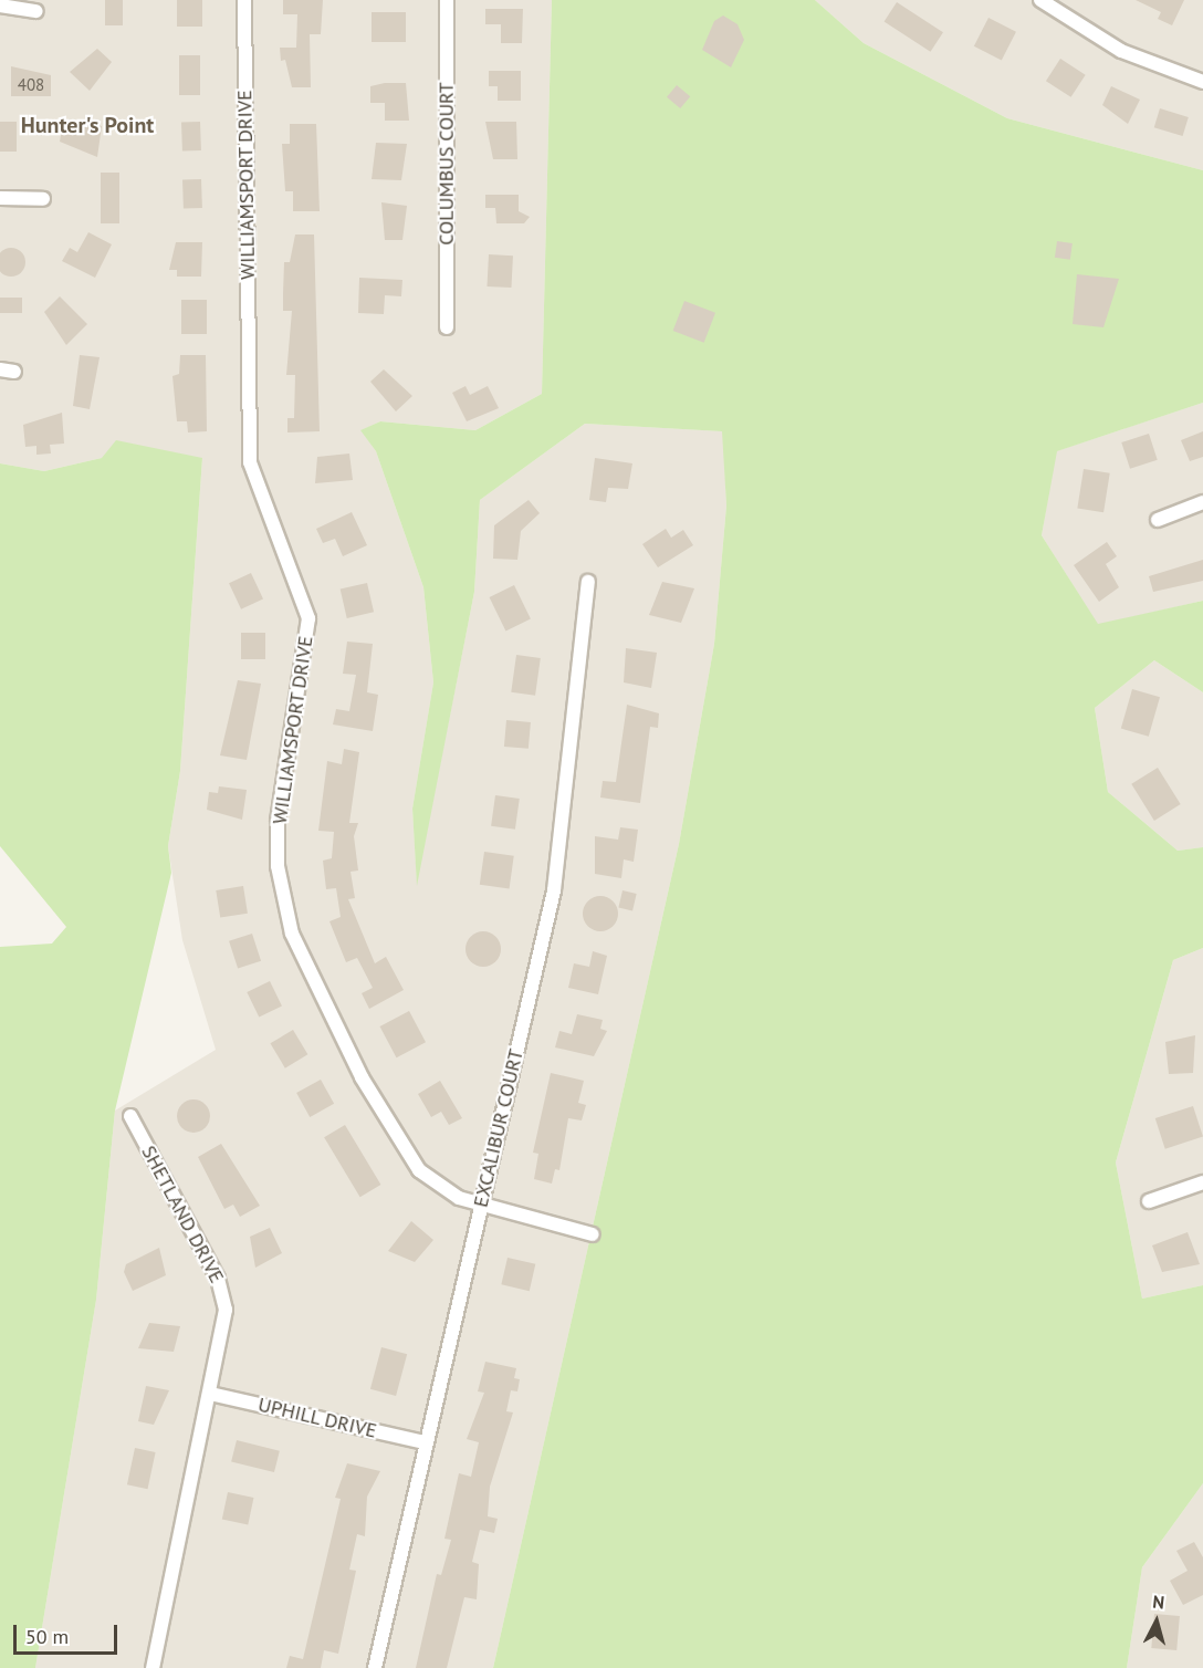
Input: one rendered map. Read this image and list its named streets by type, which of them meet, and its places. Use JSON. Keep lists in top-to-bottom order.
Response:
{
  "streets": {
    "street": [
      "COLUMBUS COURT",
      "WILLIAMSPORT DRIVE",
      "EXCALIBUR COURT",
      "SHETLAND DRIVE",
      "UPHILL DRIVE"
    ]
  },
  "crossings": [
    ["WILLIAMSPORT DRIVE", "EXCALIBUR COURT"],
    ["EXCALIBUR COURT", "UPHILL DRIVE"],
    ["SHETLAND DRIVE", "UPHILL DRIVE"]
  ],
  "districts": ["Hunter's Point"],
  "house_numbers": ["408"],
  "scale_bar": "50 m",
  "north": "top"
}
